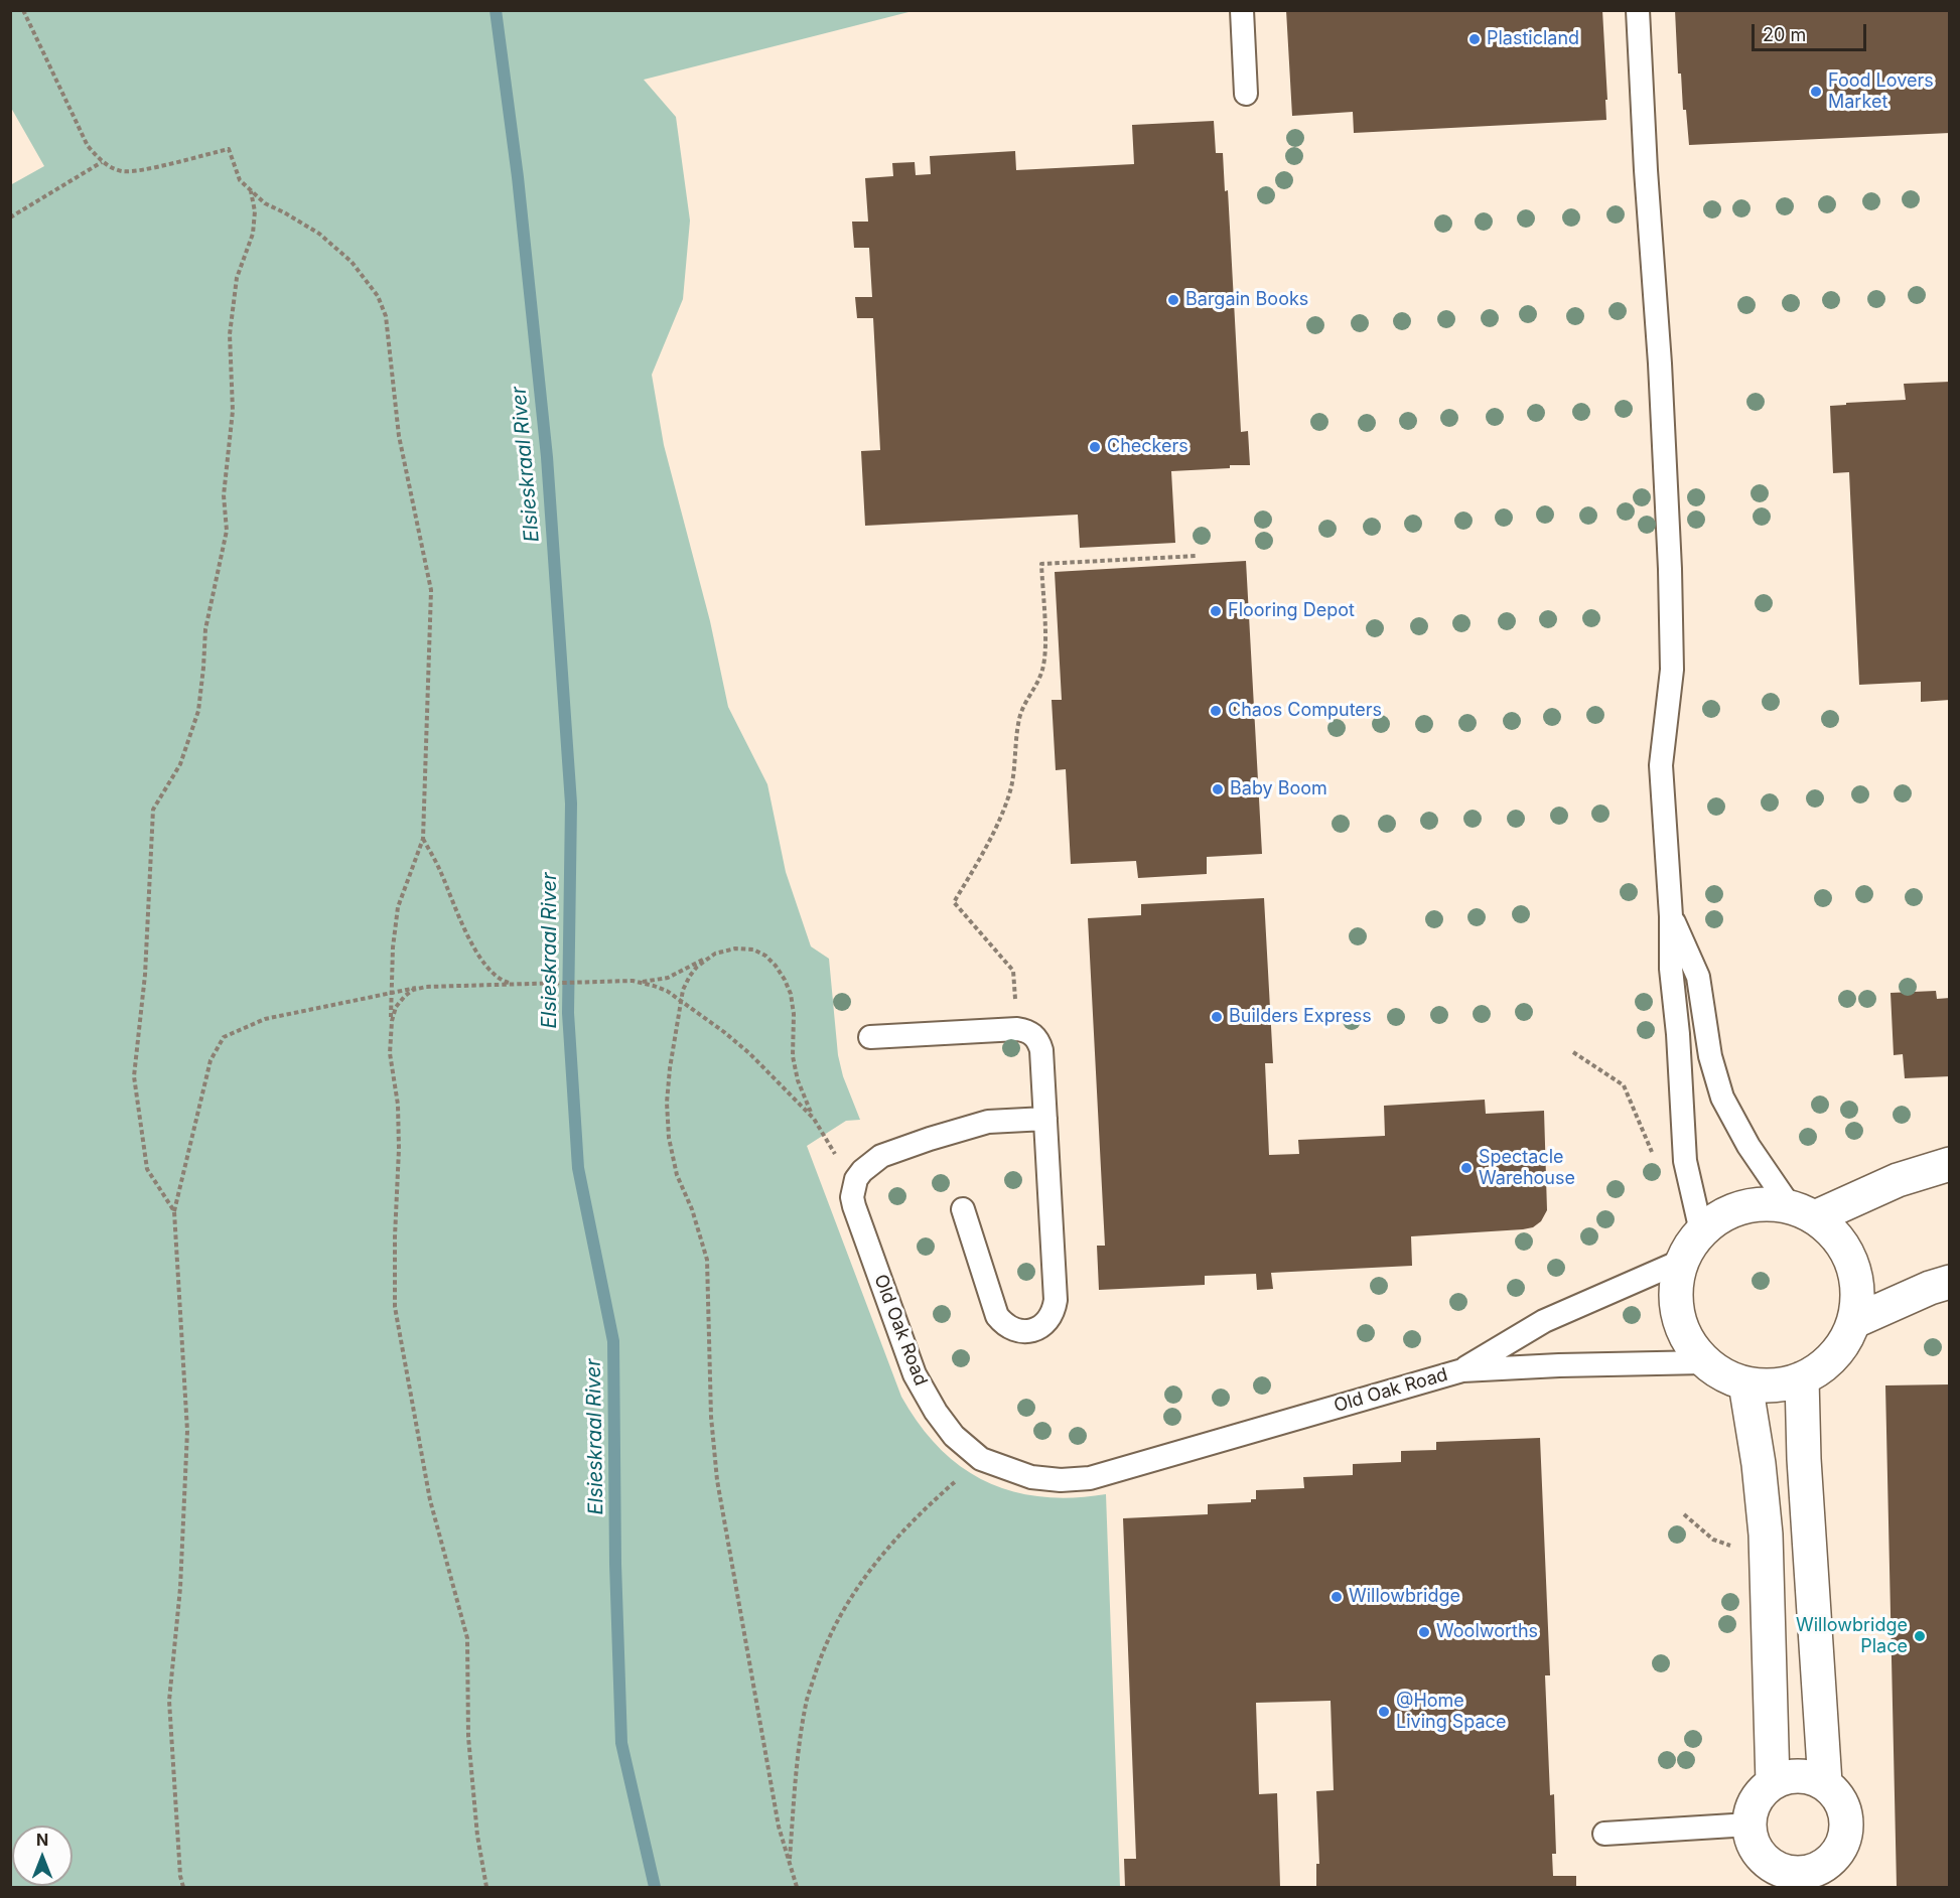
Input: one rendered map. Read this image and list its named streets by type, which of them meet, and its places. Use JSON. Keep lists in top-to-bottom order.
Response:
{
  "streets": {
    "lane": ["Old Oak Road"]
  },
  "water": ["Elsieskraal River"],
  "places": [
    "Plasticland",
    "Food Lovers Market",
    "Bargain Books",
    "Checkers",
    "Flooring Depot",
    "Chaos Computers",
    "Baby Boom",
    "Builders Express",
    "Spectacle Warehouse",
    "Willowbridge",
    "Woolworths",
    "Willowbridge Place",
    "@Home Living Space"
  ],
  "scale_bar": "20 m",
  "north": "top"
}
